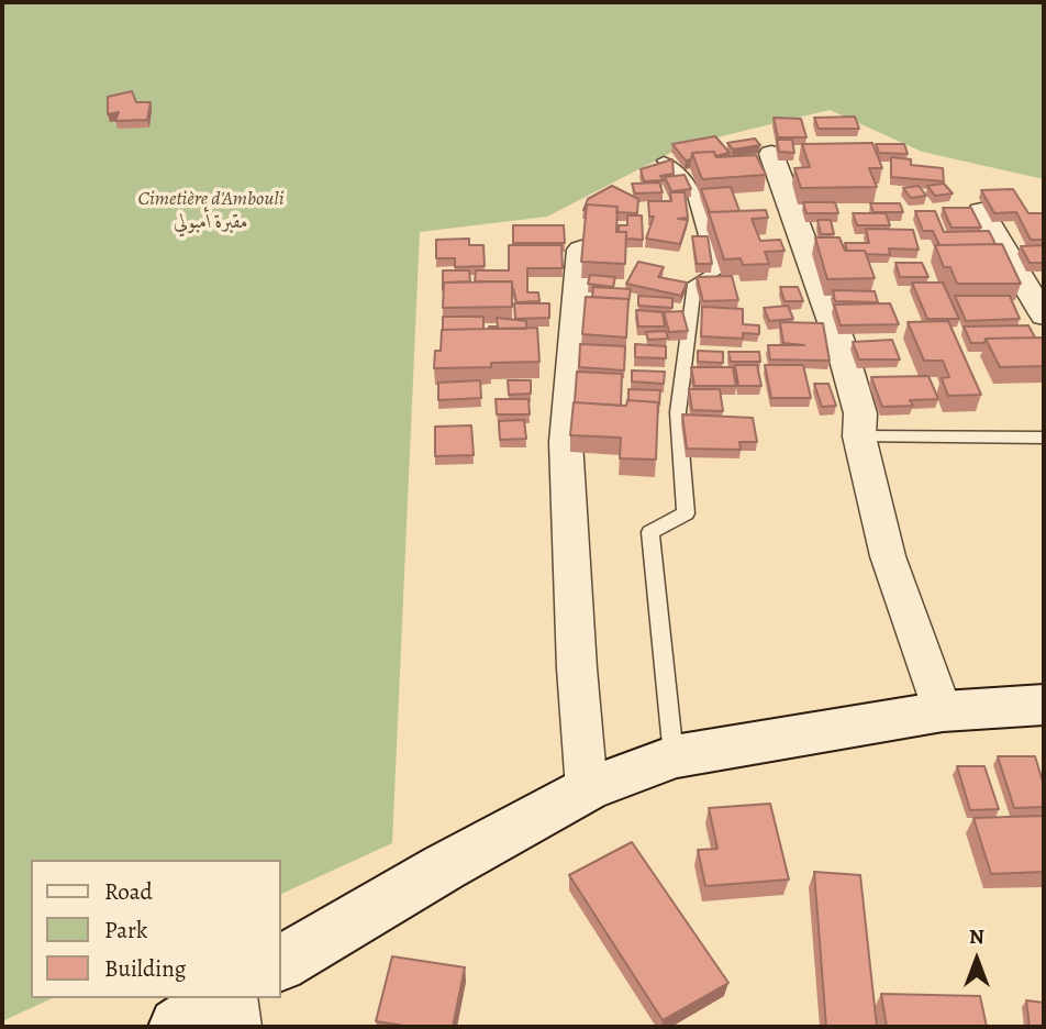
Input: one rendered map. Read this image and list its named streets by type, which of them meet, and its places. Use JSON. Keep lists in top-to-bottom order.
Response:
{
  "parks": ["Cimetière d'Ambouli مقبرة أمبولي"],
  "legend": ["Road", "Park", "Building"],
  "north": "top"
}
